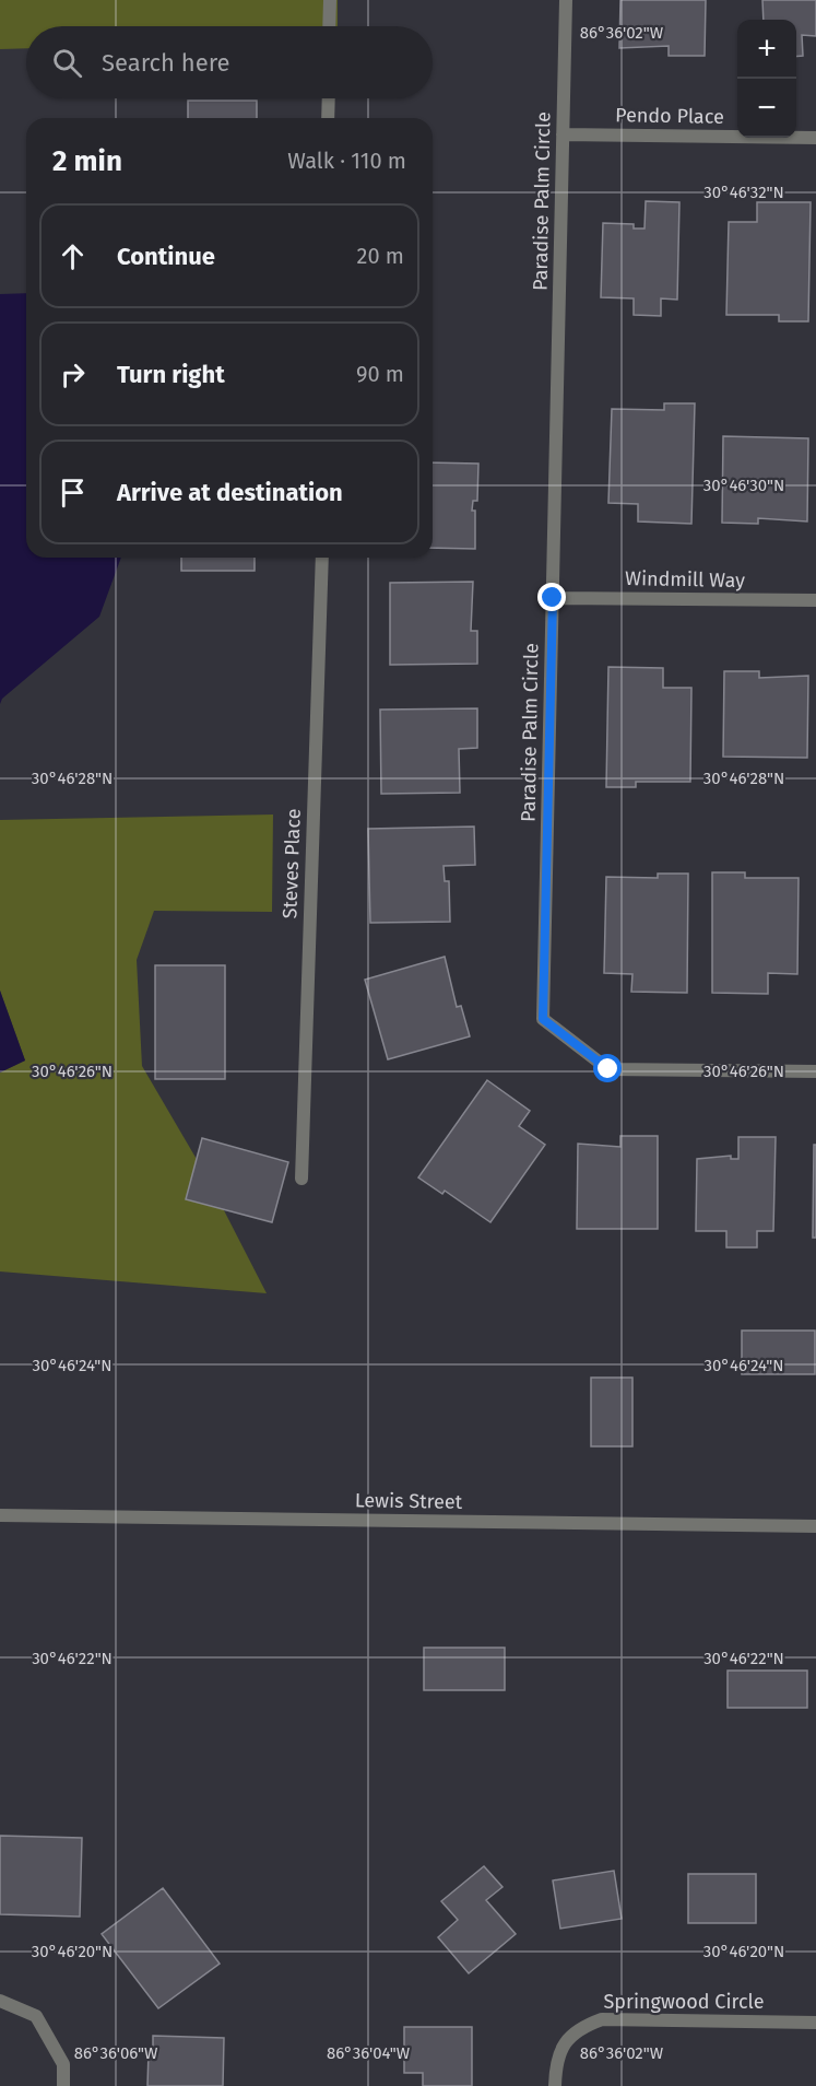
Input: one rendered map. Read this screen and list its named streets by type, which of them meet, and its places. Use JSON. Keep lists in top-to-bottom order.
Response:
{
  "streets": {
    "street": [
      "Pendo Place",
      "Paradise Palm Circle",
      "Windmill Way",
      "Steves Place",
      "Lewis Street",
      "Springwood Circle"
    ]
  },
  "crossings": [
    ["Pendo Place", "Paradise Palm Circle"],
    ["Paradise Palm Circle", "Windmill Way"]
  ],
  "page": {
    "map_buttons": ["+", "−"],
    "search": "Search here",
    "heading": ["2 min", "Walk · 110 m"],
    "list": [
      ["Continue", "20 m"],
      ["Turn right", "90 m"],
      "Arrive at destination"
    ]
  },
  "coordinates": [
    "86°36'02\"W",
    "30°46'32\"N",
    "30°46'30\"N",
    "30°46'28\"N",
    "30°46'26\"N",
    "30°46'24\"N",
    "30°46'22\"N",
    "30°46'20\"N",
    "86°36'06\"W",
    "86°36'04\"W"
  ]
}
